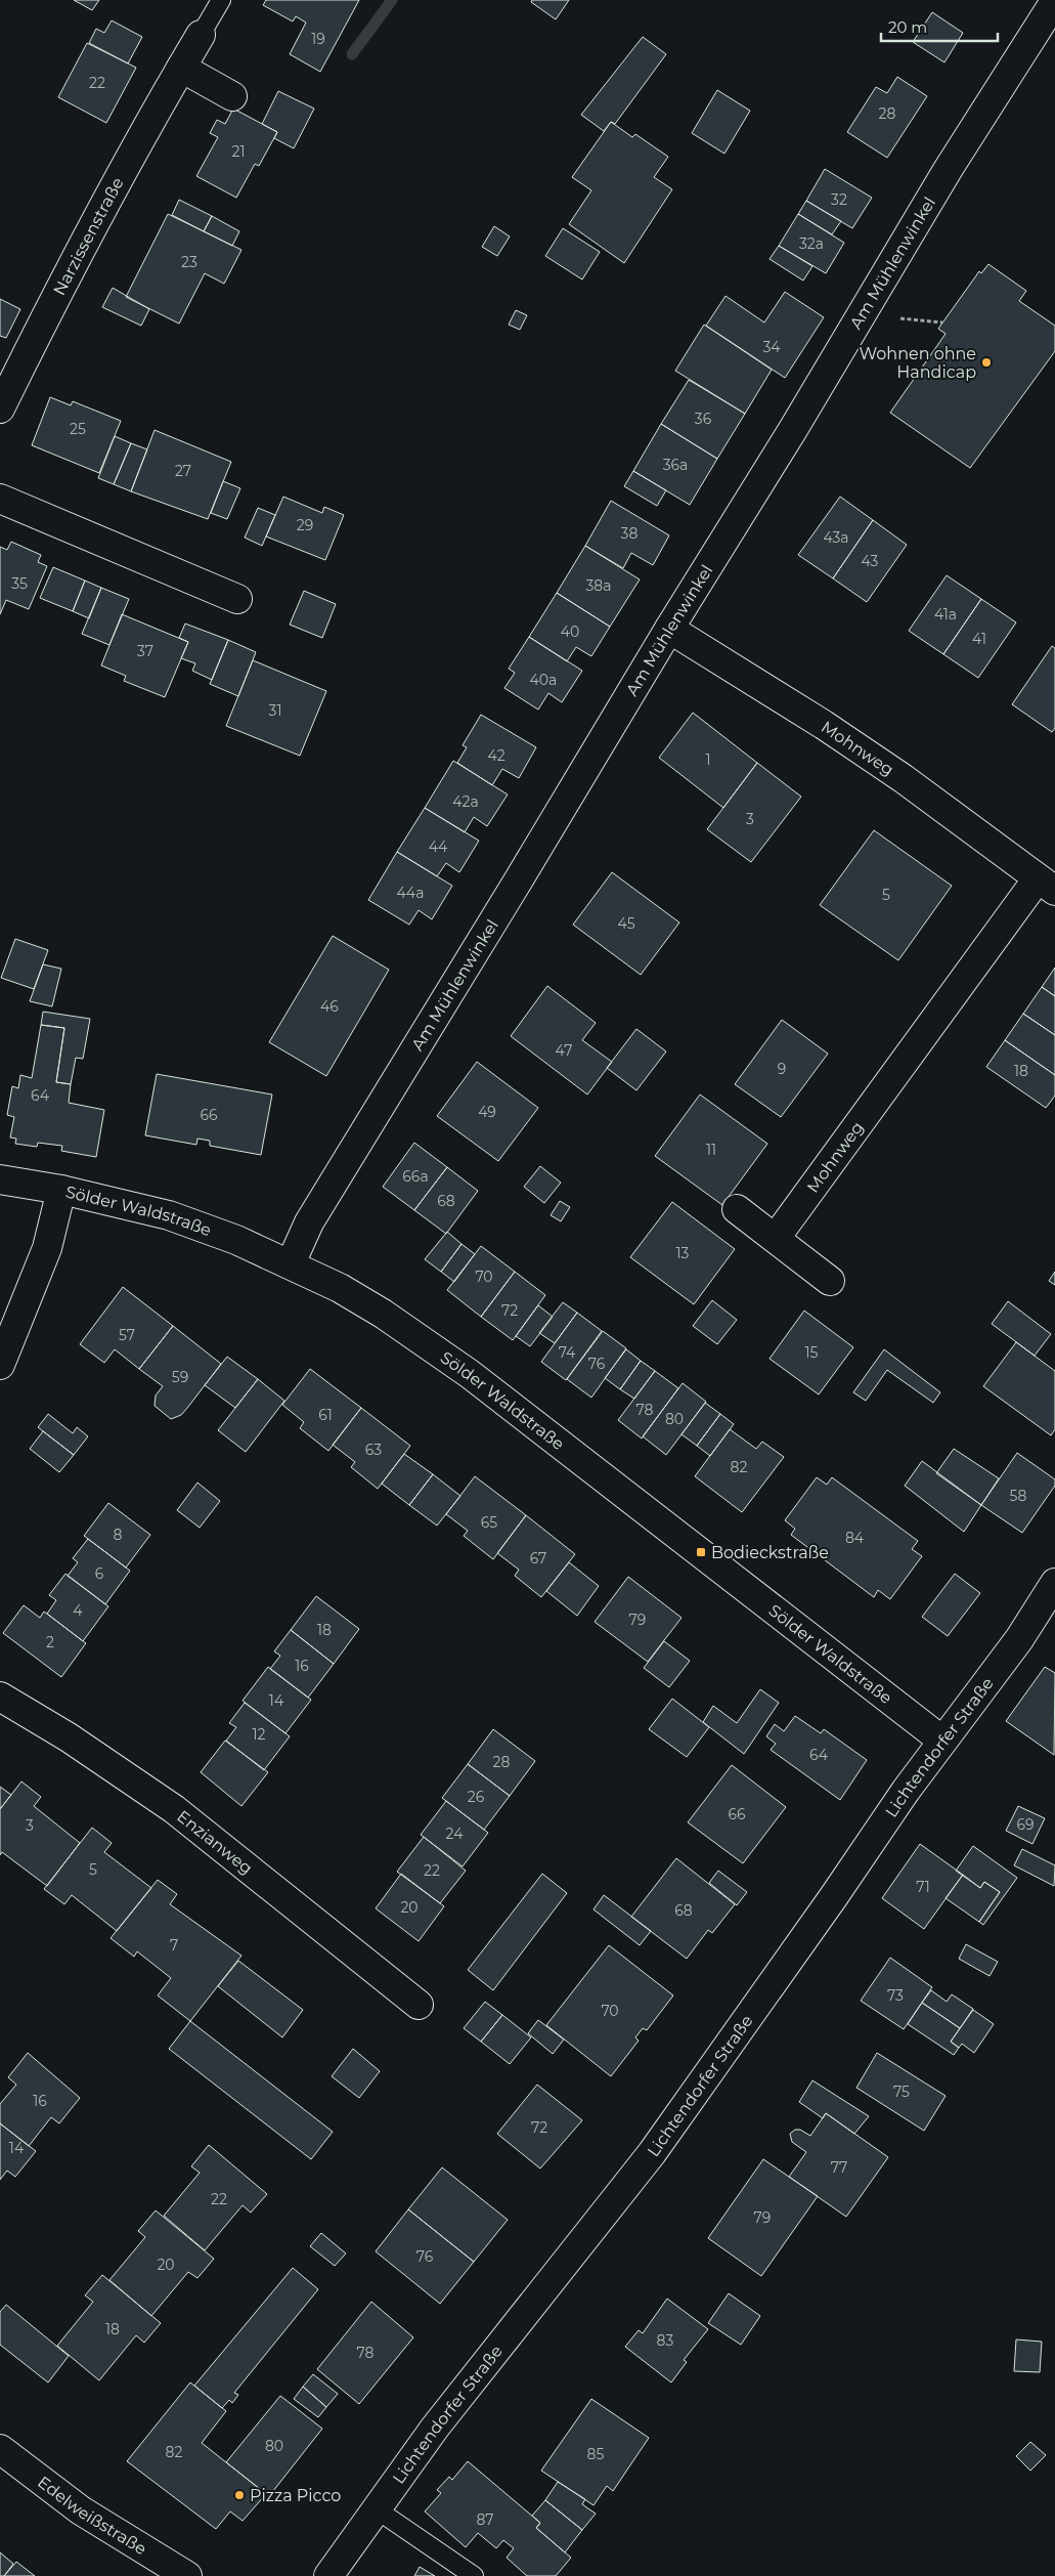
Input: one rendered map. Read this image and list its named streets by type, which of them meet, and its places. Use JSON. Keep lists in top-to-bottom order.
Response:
{
  "streets": {
    "street": [
      "Narzissenstraße",
      "Am Mühlenwinkel",
      "Mohnweg",
      "Sölder Waldstraße",
      "Lichtendorfer Straße",
      "Enzianweg",
      "Edelweißstraße"
    ]
  },
  "crossings": [
    ["Am Mühlenwinkel", "Mohnweg"],
    ["Am Mühlenwinkel", "Sölder Waldstraße"],
    ["Sölder Waldstraße", "Lichtendorfer Straße"]
  ],
  "places": {
    "other": ["Wohnen ohne Handicap", "Pizza Picco"],
    "transit": ["Bodieckstraße"]
  },
  "house_numbers": [
    "19",
    "22",
    "28",
    "21",
    "32",
    "32a",
    "23",
    "34",
    "36",
    "25",
    "36a",
    "27",
    "29",
    "38",
    "43a",
    "43",
    "35",
    "38a",
    "41a",
    "40",
    "41",
    "37",
    "40a",
    "31",
    "42",
    "1",
    "42a",
    "3",
    "44",
    "44a",
    "5",
    "45",
    "46",
    "47",
    "9",
    "18",
    "64",
    "49",
    "66",
    "11",
    "66a",
    "68",
    "13",
    "70",
    "72",
    "57",
    "74",
    "15",
    "76",
    "59",
    "78",
    "61",
    "80",
    "63",
    "82",
    "58",
    "65",
    "8",
    "84",
    "67",
    "6",
    "4",
    "79",
    "18",
    "2",
    "16",
    "14",
    "12",
    "64",
    "28",
    "26",
    "66",
    "69",
    "3",
    "24",
    "5",
    "22",
    "71",
    "20",
    "68",
    "7",
    "73",
    "70",
    "75",
    "16",
    "72",
    "14",
    "77",
    "22",
    "79",
    "76",
    "20",
    "18",
    "83",
    "78",
    "80",
    "82",
    "85",
    "87"
  ],
  "scale_bar": "20 m"
}
